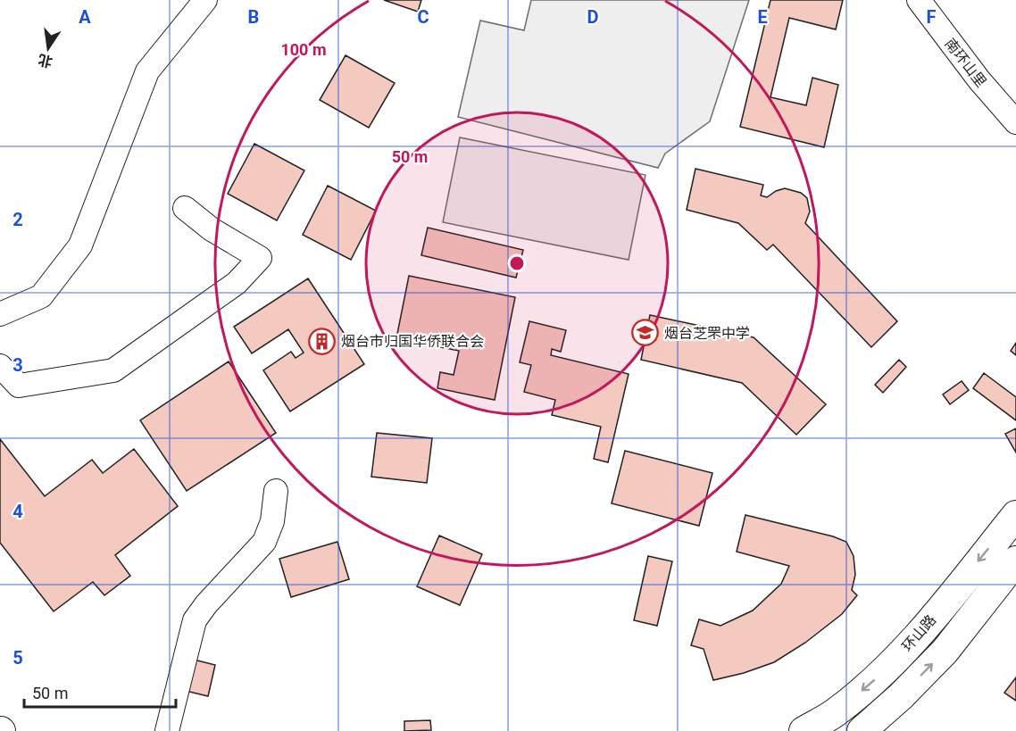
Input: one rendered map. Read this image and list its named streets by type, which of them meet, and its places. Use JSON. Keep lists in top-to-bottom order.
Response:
{
  "streets": {
    "main road": ["环山路"],
    "street": ["南环山里"]
  },
  "places": {
    "school or university": ["烟台芝罘中学"],
    "building": ["烟台市归国华侨联合会"]
  },
  "scale_bar": "50 m",
  "north": "bottom",
  "grid": {
    "columns": [
      "A",
      "B",
      "C",
      "D",
      "E",
      "F"
    ],
    "rows": [
      "2",
      "3",
      "4",
      "5"
    ]
  },
  "rings": ["100 m", "50 m"]
}
